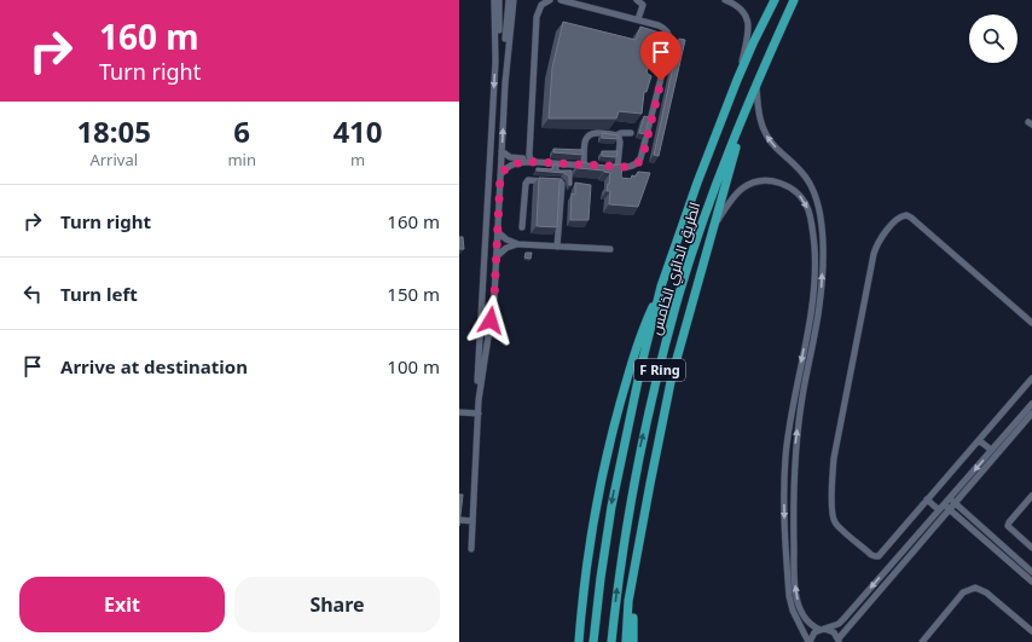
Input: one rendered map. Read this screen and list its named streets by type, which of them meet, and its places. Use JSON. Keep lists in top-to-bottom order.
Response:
{
  "streets": {
    "highway": ["الطريق الدائري الخامس", "F Ring"]
  },
  "page": {
    "turn": ["160 m", "Turn right"],
    "eta": [
      "18:05",
      "Arrival",
      "6",
      "min",
      "410",
      "m"
    ],
    "list": [
      {
        "name": "Turn right",
        "value": "160 m"
      },
      {
        "name": "Turn left",
        "value": "150 m"
      },
      {
        "name": "Arrive at destination",
        "value": "100 m"
      }
    ],
    "buttons": ["Exit", "Share"]
  }
}
